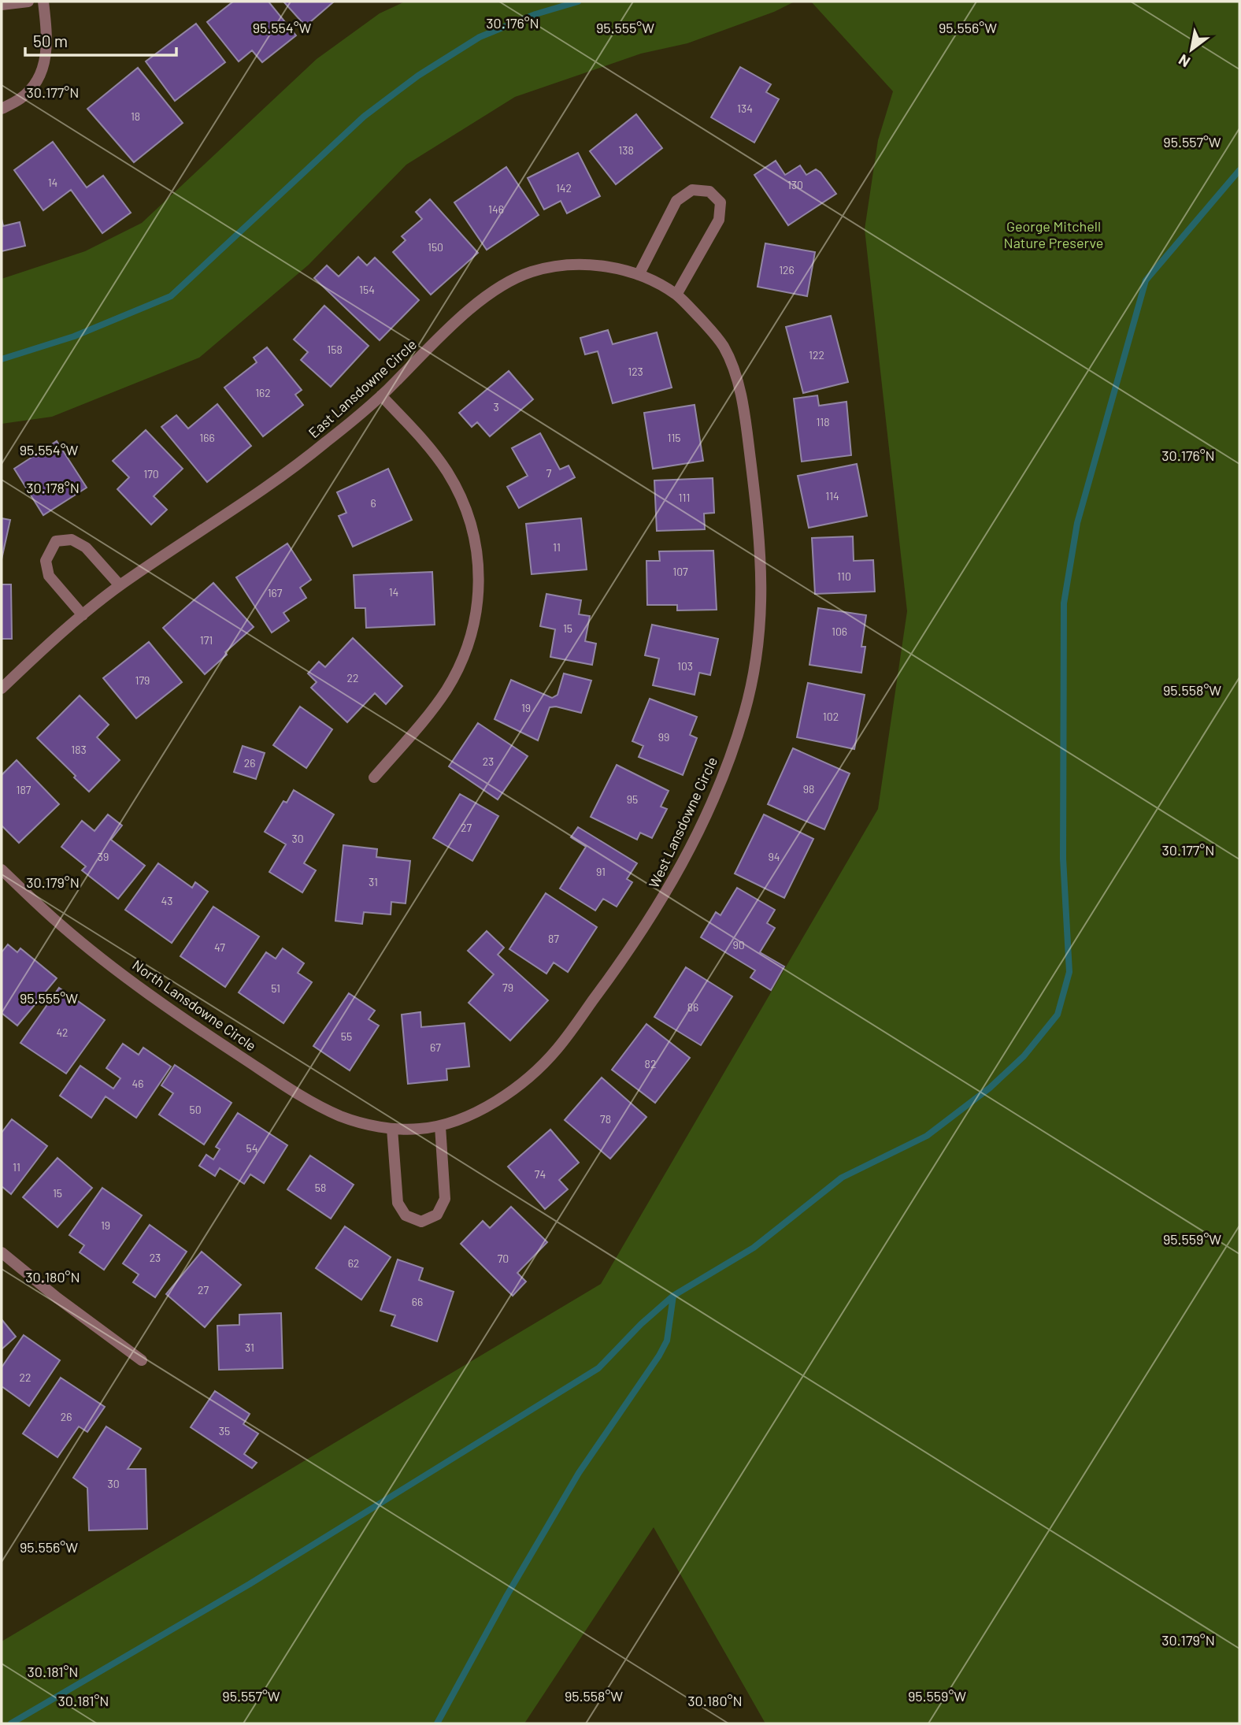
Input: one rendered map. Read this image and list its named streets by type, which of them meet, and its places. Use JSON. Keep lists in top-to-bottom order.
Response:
{
  "streets": {
    "street": ["East Lansdowne Circle", "West Lansdowne Circle", "North Lansdowne Circle"]
  },
  "crossings": [
    ["East Lansdowne Circle", "West Lansdowne Circle"],
    ["West Lansdowne Circle", "North Lansdowne Circle"]
  ],
  "parks": ["George Mitchell Nature Preserve"],
  "house_numbers": [
    "134",
    "18",
    "138",
    "14",
    "130",
    "142",
    "146",
    "150",
    "126",
    "154",
    "158",
    "122",
    "123",
    "162",
    "3",
    "118",
    "166",
    "115",
    "7",
    "170",
    "114",
    "111",
    "6",
    "11",
    "107",
    "110",
    "14",
    "167",
    "15",
    "106",
    "171",
    "103",
    "22",
    "179",
    "19",
    "102",
    "99",
    "183",
    "23",
    "26",
    "98",
    "187",
    "95",
    "27",
    "30",
    "39",
    "94",
    "91",
    "31",
    "43",
    "87",
    "90",
    "47",
    "79",
    "51",
    "86",
    "42",
    "55",
    "67",
    "82",
    "46",
    "50",
    "78",
    "54",
    "11",
    "74",
    "58",
    "15",
    "19",
    "23",
    "70",
    "62",
    "27",
    "66",
    "31",
    "22",
    "26",
    "35",
    "30"
  ],
  "scale_bar": "50 m",
  "north": "bottom left",
  "coordinates": [
    "30.176°N",
    "95.554°W",
    "95.555°W",
    "95.556°W",
    "30.177°N",
    "95.557°W",
    "30.178°N",
    "95.558°W",
    "30.179°N",
    "95.559°W",
    "30.180°N",
    "30.181°N"
  ]
}
